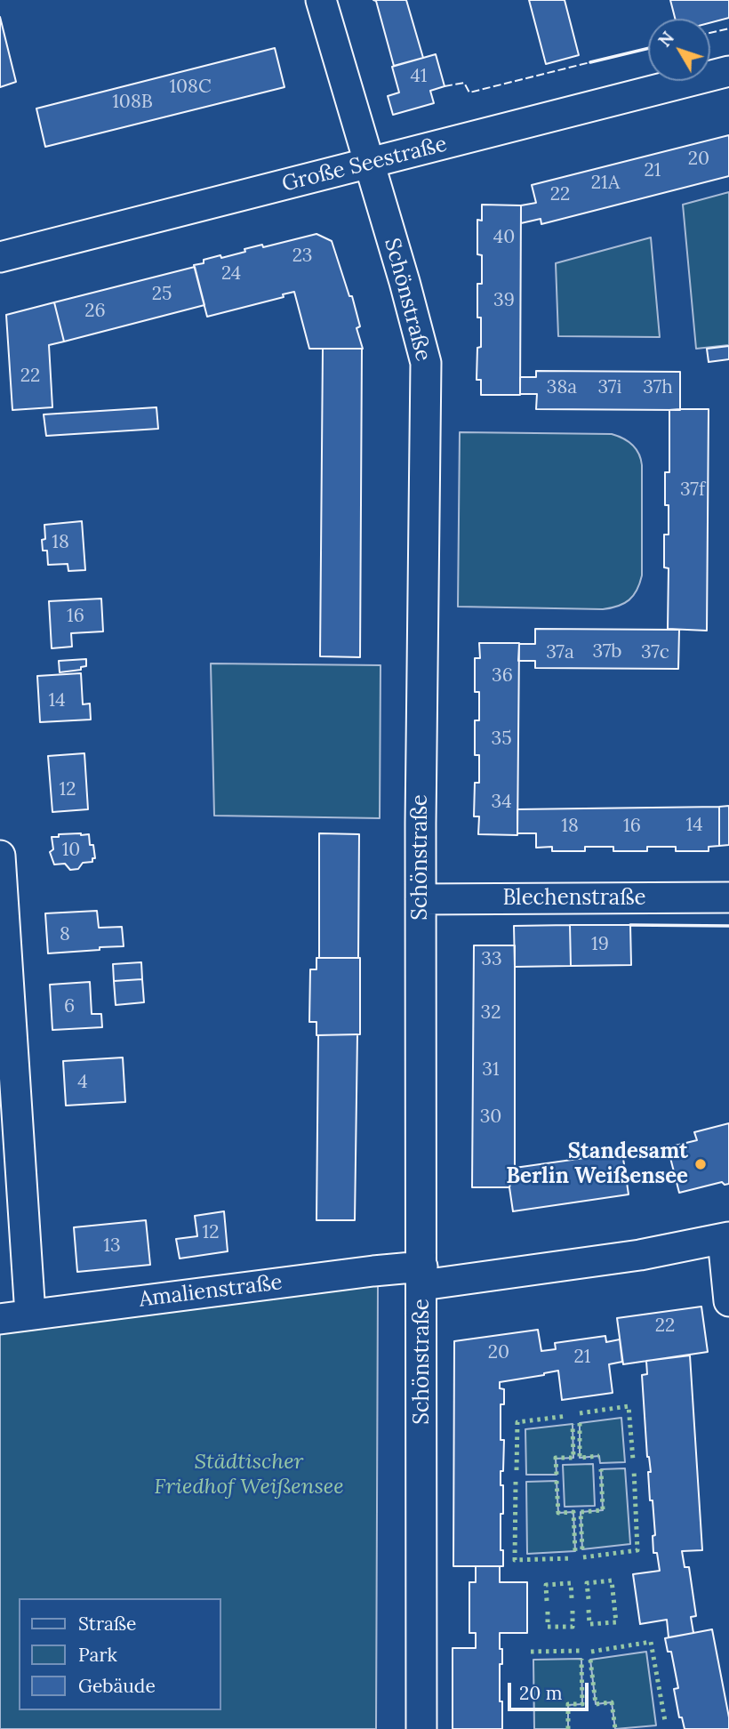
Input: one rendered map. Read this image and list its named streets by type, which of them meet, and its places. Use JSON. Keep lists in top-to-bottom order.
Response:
{
  "streets": {
    "street": [
      "Große Seestraße",
      "Schönstraße",
      "Blechenstraße",
      "Amalienstraße"
    ]
  },
  "crossings": [
    ["Große Seestraße", "Schönstraße"],
    ["Schönstraße", "Blechenstraße"],
    ["Schönstraße", "Amalienstraße"]
  ],
  "parks": ["Städtischer Friedhof Weißensee"],
  "places": ["Standesamt Berlin Weißensee"],
  "house_numbers": [
    "41",
    "108C",
    "108B",
    "20",
    "21",
    "21A",
    "22",
    "40",
    "23",
    "24",
    "25",
    "39",
    "26",
    "22",
    "38a",
    "37i",
    "37h",
    "37f",
    "18",
    "16",
    "37b",
    "37a",
    "37c",
    "36",
    "14",
    "35",
    "12",
    "34",
    "14",
    "18",
    "16",
    "10",
    "8",
    "19",
    "33",
    "6",
    "32",
    "31",
    "4",
    "30",
    "12",
    "13",
    "22",
    "20",
    "21"
  ],
  "legend": ["Straße", "Park", "Gebäude"],
  "scale_bar": "20 m",
  "north": "top left"
}
